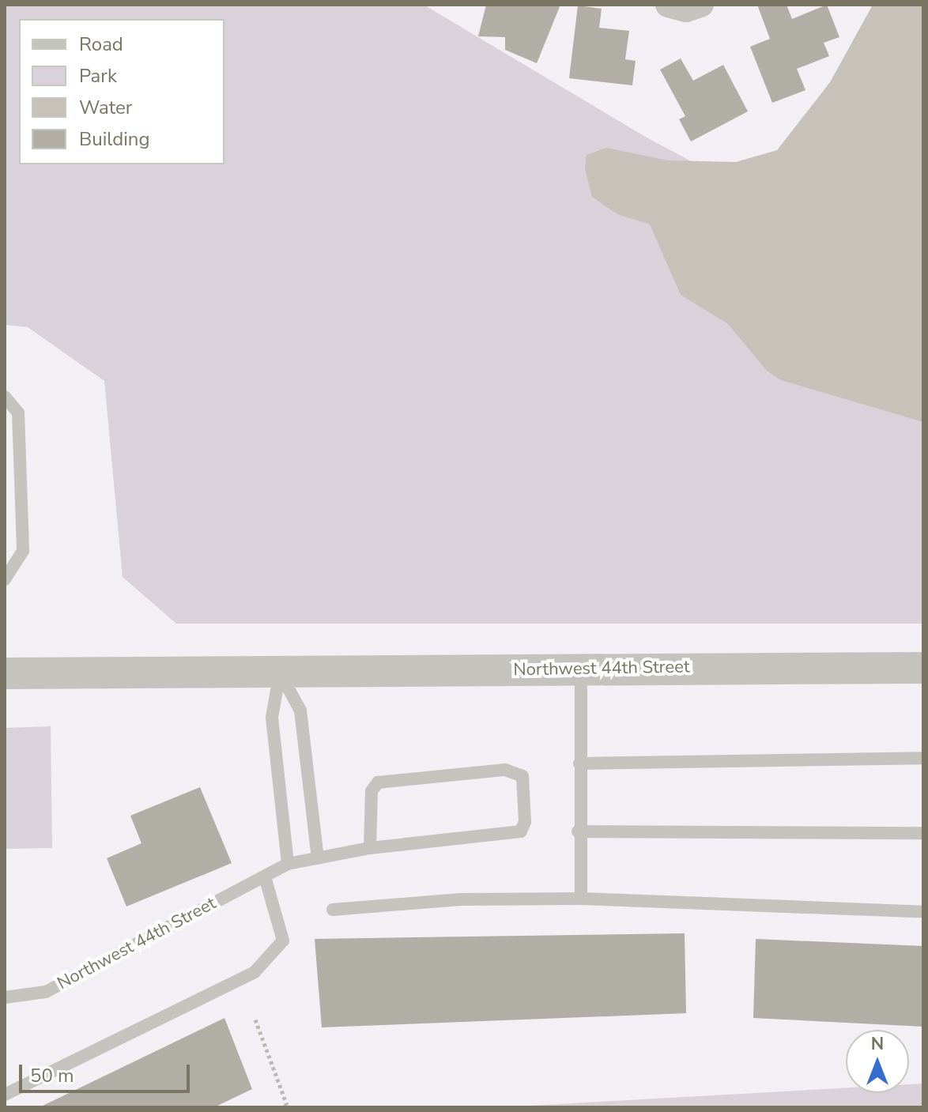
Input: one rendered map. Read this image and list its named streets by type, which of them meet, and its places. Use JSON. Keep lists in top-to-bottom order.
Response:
{
  "streets": {
    "street": ["Northwest 44th Street"]
  },
  "legend": [
    "Road",
    "Park",
    "Water",
    "Building"
  ],
  "scale_bar": "50 m",
  "north": "top"
}
